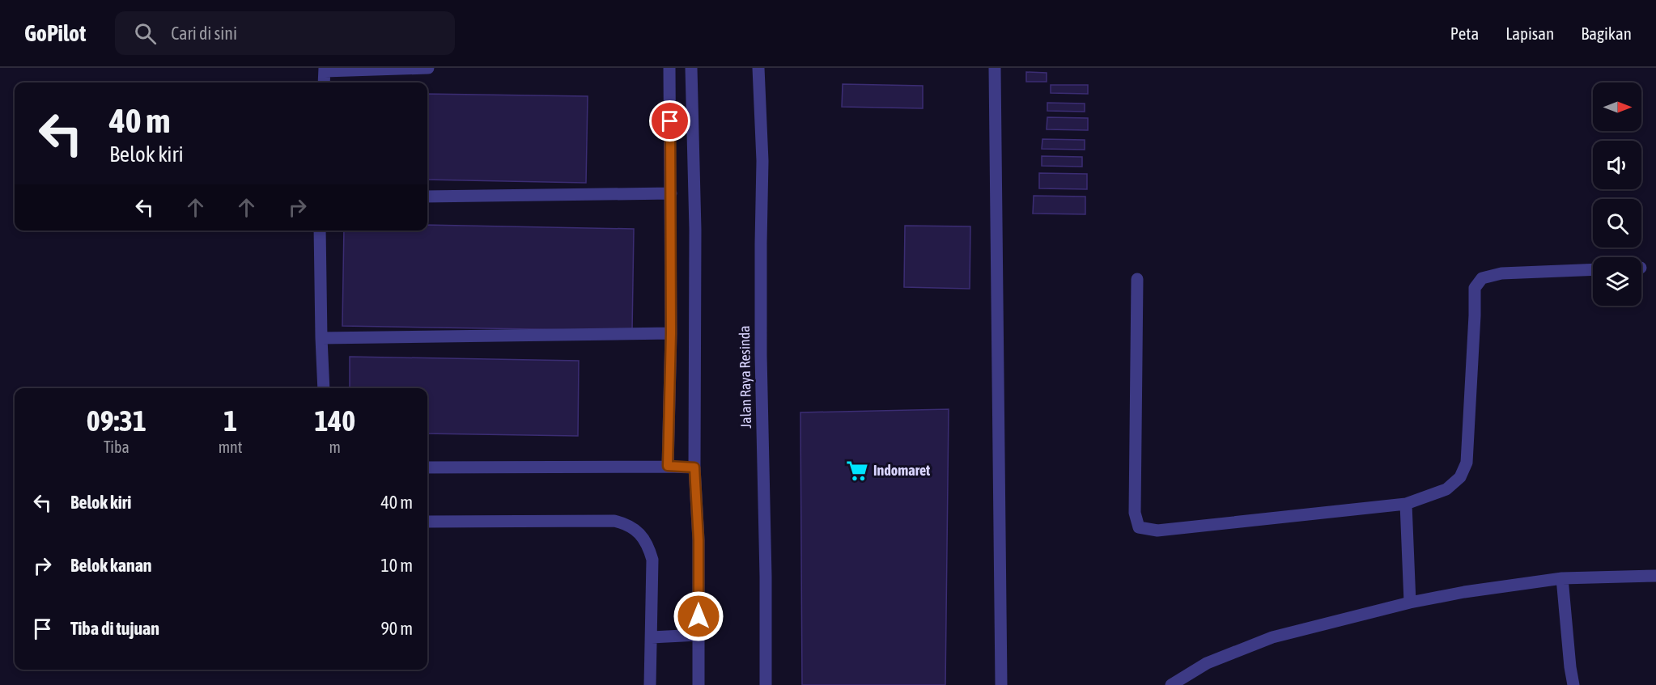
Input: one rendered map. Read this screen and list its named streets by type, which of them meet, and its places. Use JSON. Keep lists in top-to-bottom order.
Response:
{
  "streets": {
    "street": ["Jalan Raya Resinda"]
  },
  "places": {
    "supermarket": ["Indomaret"]
  },
  "north": "right",
  "page": {
    "header": "GoPilot",
    "search": "Cari di sini",
    "nav": ["Peta", "Lapisan", "Bagikan"],
    "turn": ["40 m", "Belok kiri"],
    "eta": [
      "09:31",
      "Tiba",
      "1",
      "mnt",
      "140",
      "m"
    ],
    "list": [
      {
        "name": "Belok kiri",
        "value": "40 m"
      },
      {
        "name": "Belok kanan",
        "value": "10 m"
      },
      {
        "name": "Tiba di tujuan",
        "value": "90 m"
      }
    ]
  }
}
